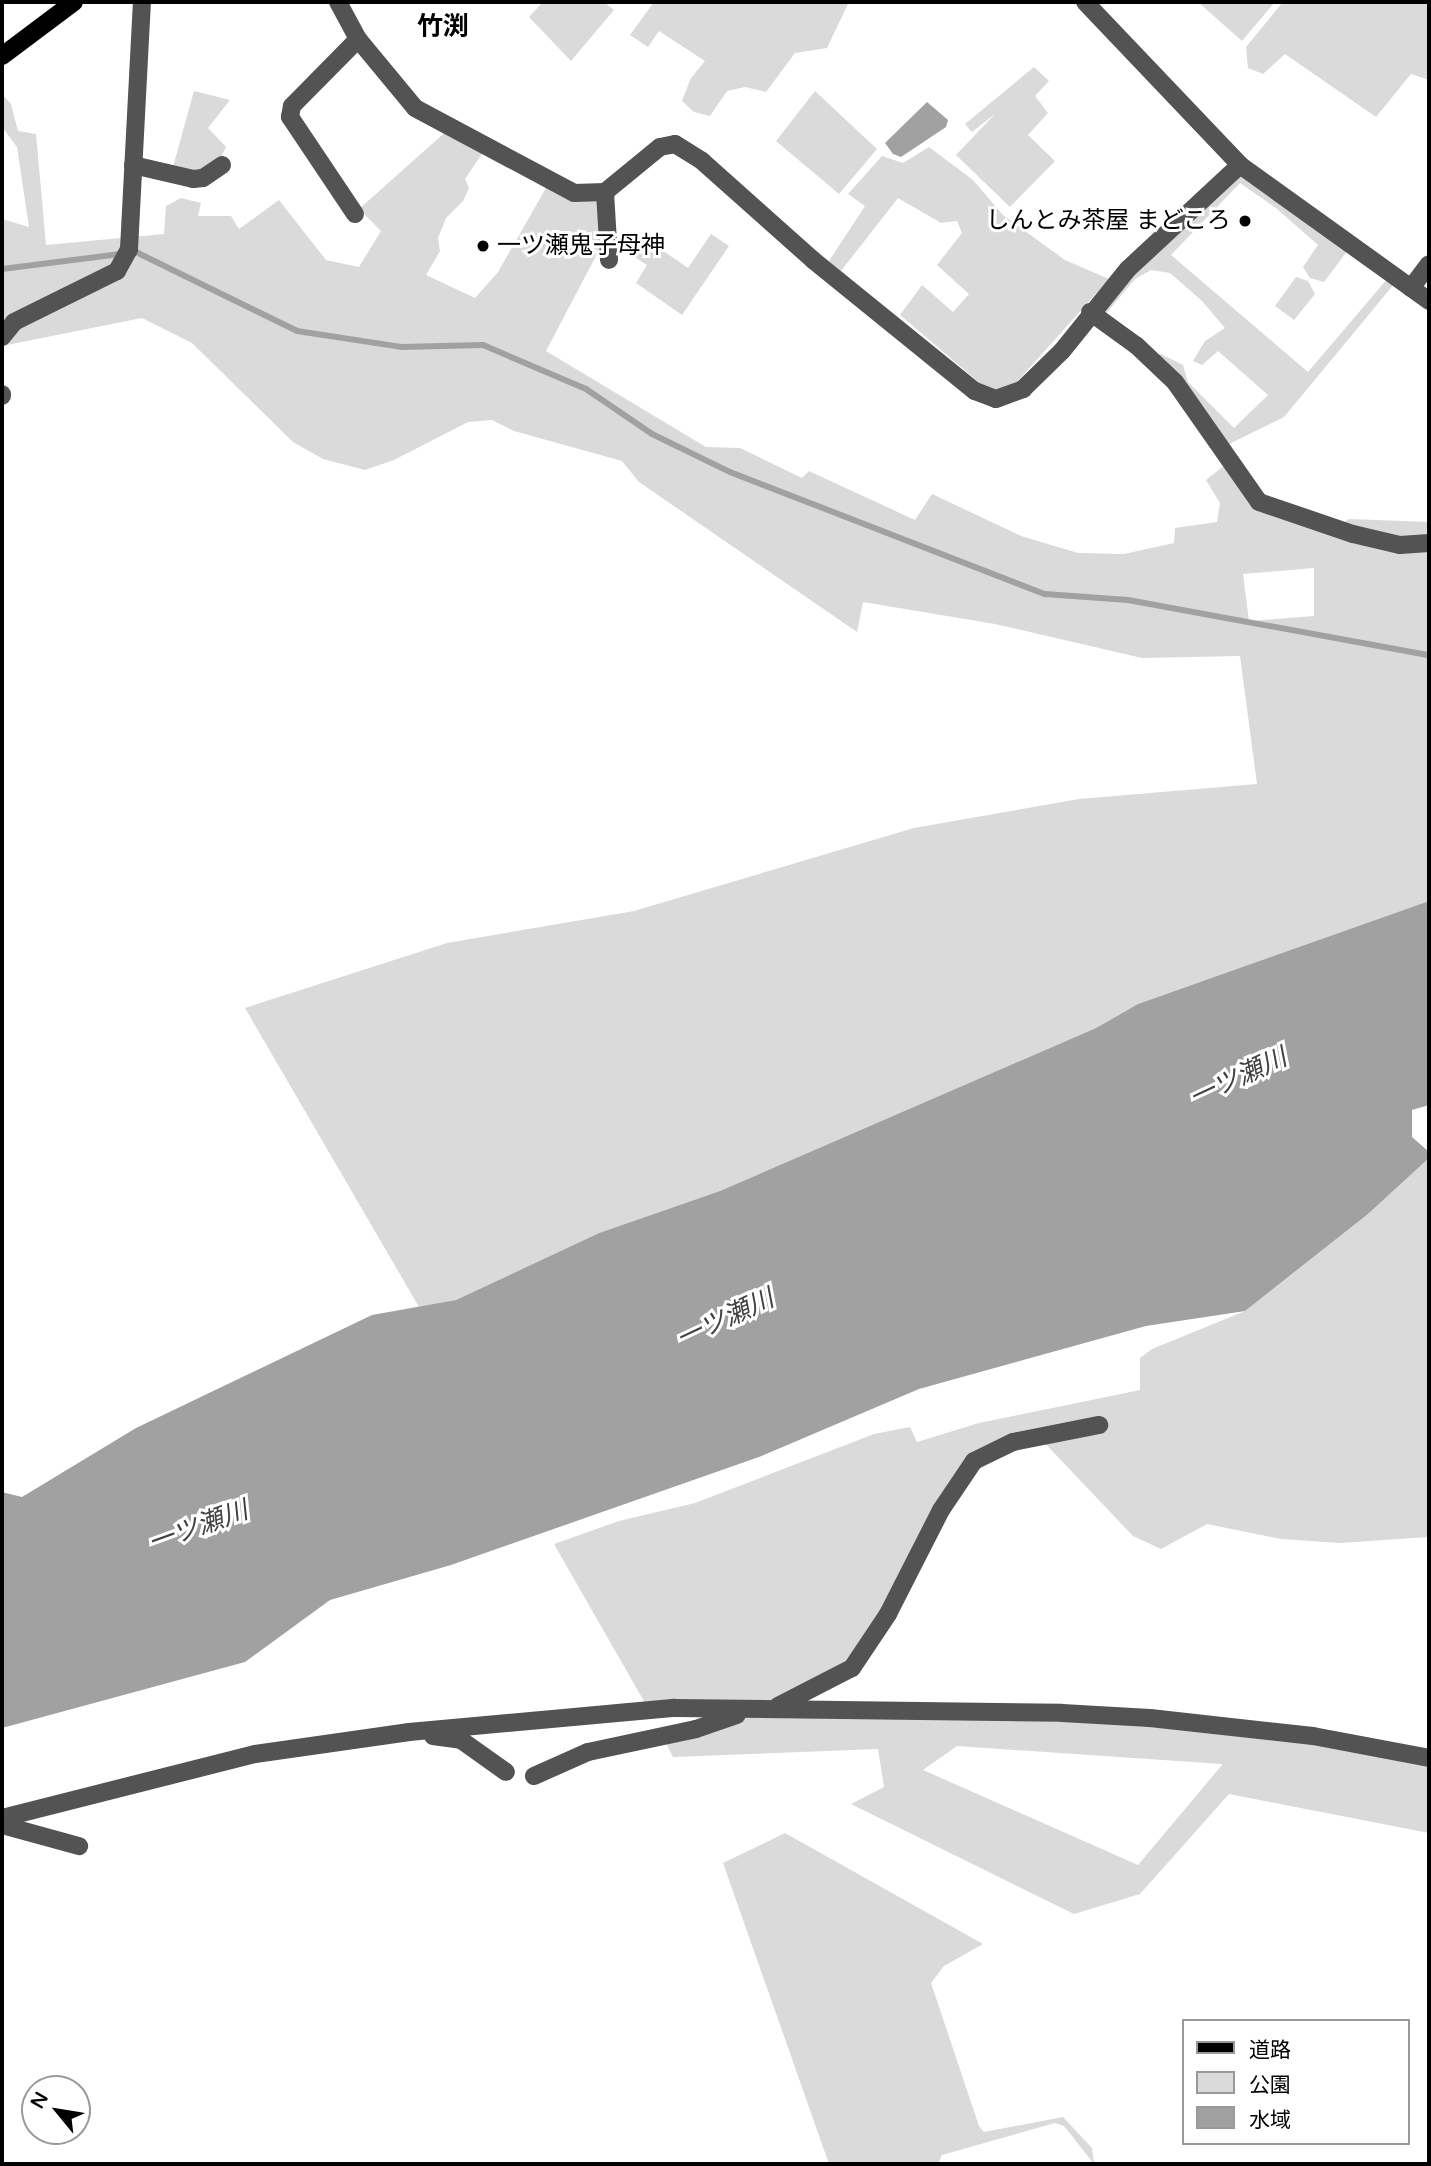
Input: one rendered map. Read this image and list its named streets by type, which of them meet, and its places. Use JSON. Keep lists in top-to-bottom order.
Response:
{
  "districts": ["竹渕"],
  "water": ["一ツ瀬川"],
  "places": ["しんとみ茶屋 まどころ", "一ツ瀬鬼子母神"],
  "legend": ["道路", "公園", "水域"],
  "north": "top left"
}
